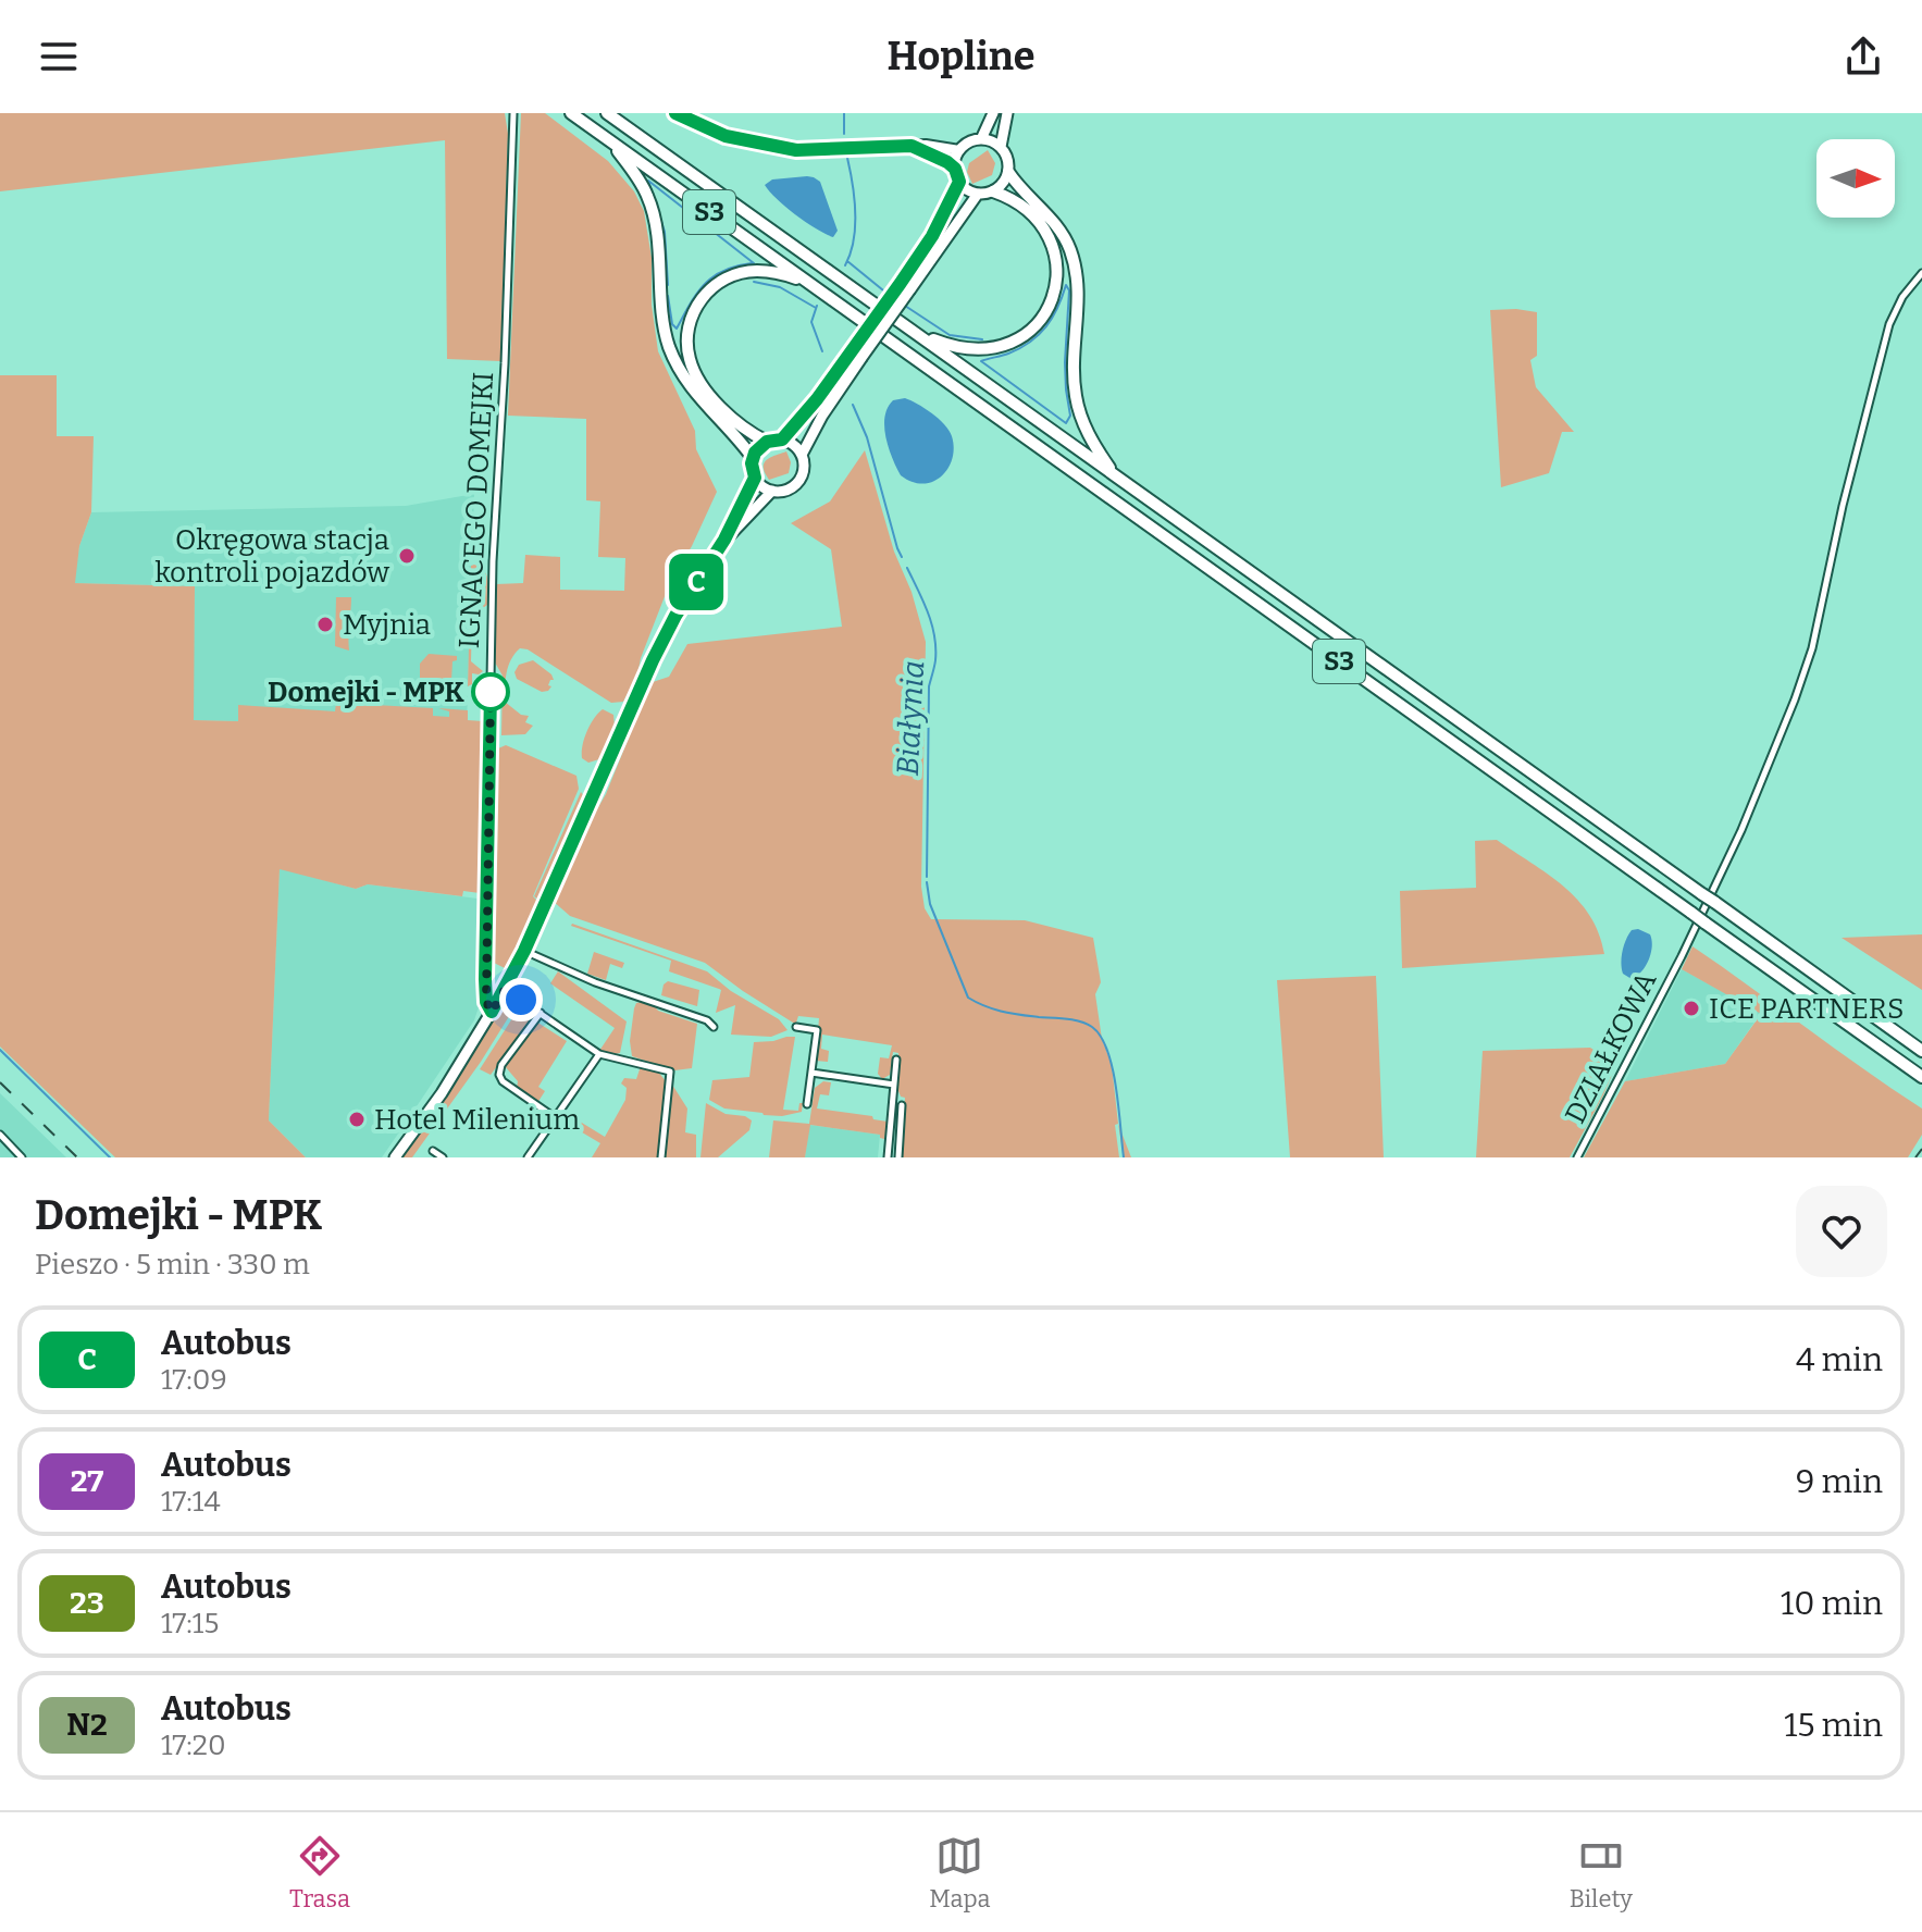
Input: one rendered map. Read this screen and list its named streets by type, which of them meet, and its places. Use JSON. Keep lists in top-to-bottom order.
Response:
{
  "streets": {
    "highway": ["S3"],
    "street": ["IGNACEGO DOMEJKI", "DZIAŁKOWA"]
  },
  "water": ["Białynia"],
  "places": [
    "Okręgowa stacja kontroli pojazdów",
    "Myjnia",
    "Domejki - MPK",
    "ICE PARTNERS",
    "Hotel Milenium"
  ],
  "lines": ["bus line C"],
  "north": "right",
  "page": {
    "header": "Hopline",
    "on_map": "C",
    "heading": ["Domejki - MPK", "Pieszo · 5 min · 330 m"],
    "list": [
      {
        "mark": "C",
        "name": "Autobus",
        "note": "17:09",
        "value": "4 min"
      },
      {
        "mark": "27",
        "name": "Autobus",
        "note": "17:14",
        "value": "9 min"
      },
      {
        "mark": "23",
        "name": "Autobus",
        "note": "17:15",
        "value": "10 min"
      },
      {
        "mark": "N2",
        "name": "Autobus",
        "note": "17:20",
        "value": "15 min"
      }
    ],
    "tabs": ["Trasa", "Mapa", "Bilety"]
  }
}
